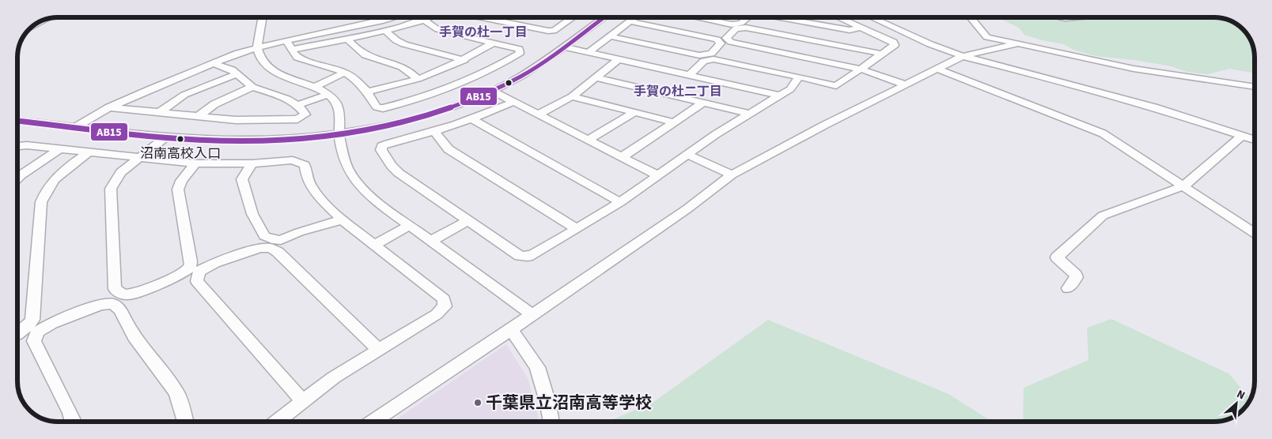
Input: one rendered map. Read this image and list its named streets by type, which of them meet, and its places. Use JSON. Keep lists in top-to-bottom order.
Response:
{
  "districts": ["手賀の杜一丁目", "手賀の杜二丁目"],
  "places": ["沼南高校入口", "千葉県立沼南高等学校"],
  "lines": ["transit line AB15"],
  "north": "top right"
}
